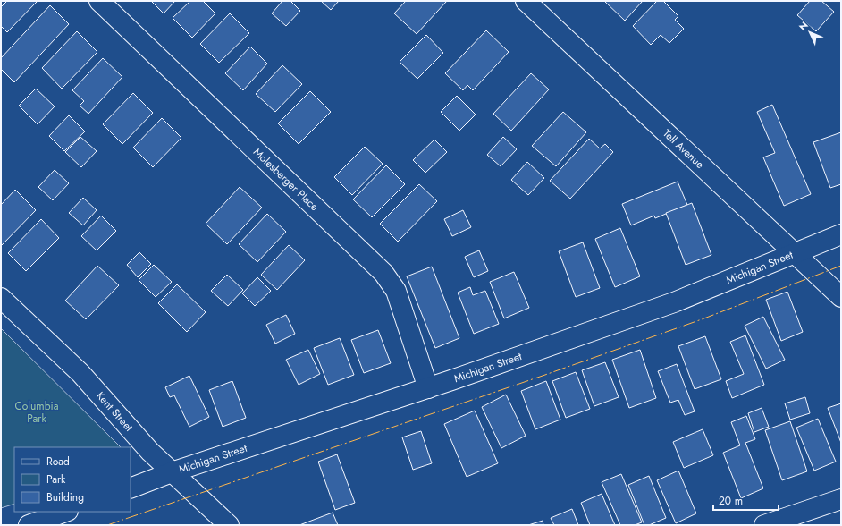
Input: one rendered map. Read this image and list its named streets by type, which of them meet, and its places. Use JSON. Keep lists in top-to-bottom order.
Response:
{
  "streets": {
    "street": [
      "Tell Avenue",
      "Molesberger Place",
      "Michigan Street",
      "Kent Street"
    ]
  },
  "crossings": [
    ["Tell Avenue", "Michigan Street"],
    ["Molesberger Place", "Michigan Street"],
    ["Michigan Street", "Kent Street"]
  ],
  "parks": ["Columbia Park"],
  "legend": ["Road", "Park", "Building"],
  "scale_bar": "20 m",
  "north": "top left"
}
